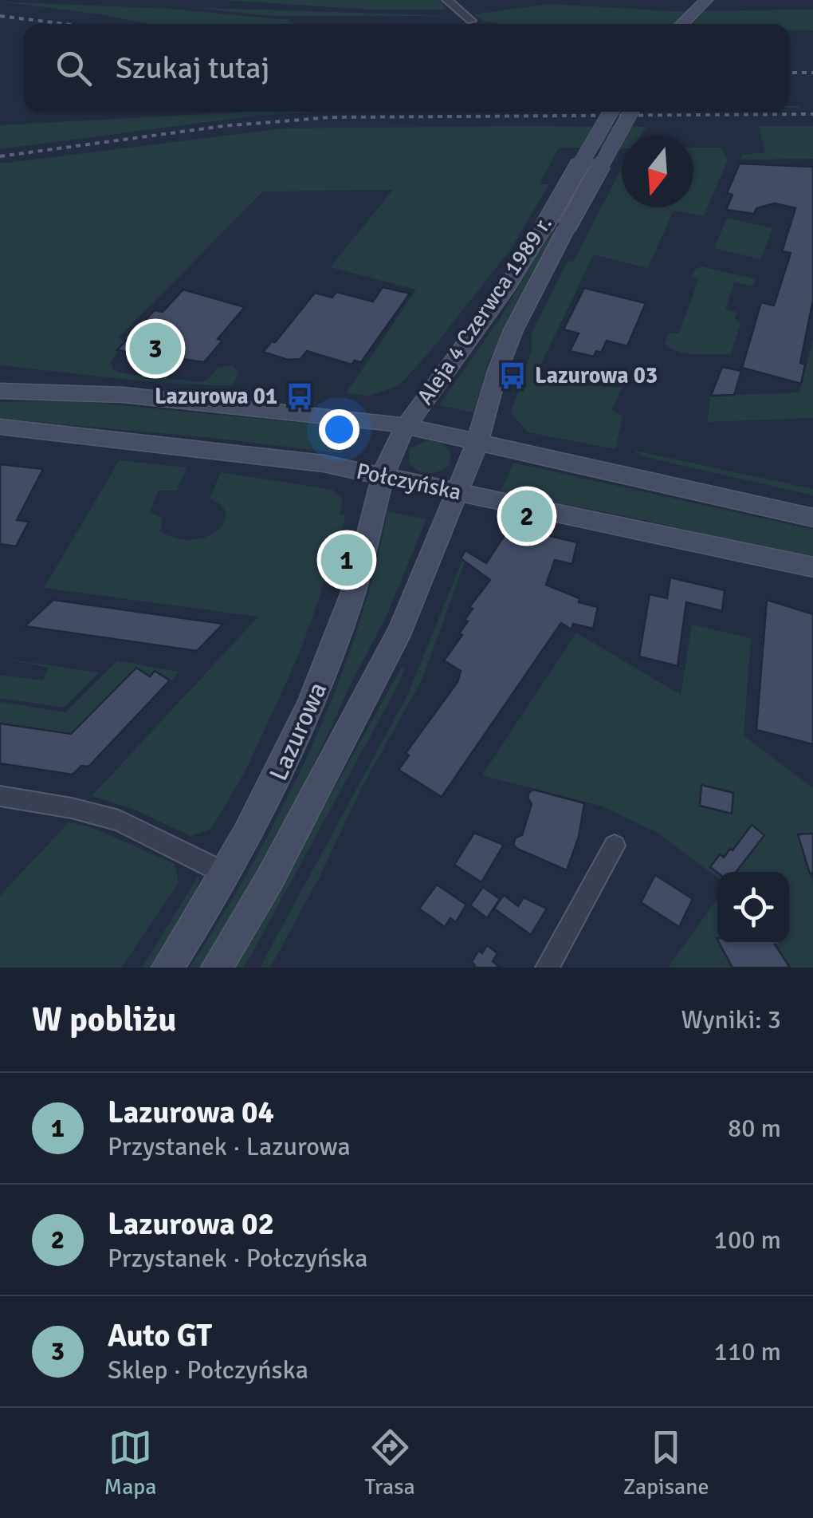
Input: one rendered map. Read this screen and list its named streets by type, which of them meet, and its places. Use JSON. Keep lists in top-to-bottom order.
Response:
{
  "streets": {
    "main road": ["Aleja 4 Czerwca 1989 r.", "Połczyńska", "Lazurowa"]
  },
  "crossings": [
    ["Aleja 4 Czerwca 1989 r.", "Połczyńska"],
    ["Aleja 4 Czerwca 1989 r.", "Lazurowa"],
    ["Połczyńska", "Lazurowa"]
  ],
  "places": {
    "bus stop": ["Lazurowa 03", "Lazurowa 01"]
  },
  "north": "bottom",
  "page": {
    "search": "Szukaj tutaj",
    "pins": ["3", "2", "1"],
    "heading": ["W pobliżu", "Wyniki: 3"],
    "list": [
      {
        "mark": "1",
        "name": "Lazurowa 04",
        "note": "Przystanek · Lazurowa",
        "value": "80 m"
      },
      {
        "mark": "2",
        "name": "Lazurowa 02",
        "note": "Przystanek · Połczyńska",
        "value": "100 m"
      },
      {
        "mark": "3",
        "name": "Auto GT",
        "note": "Sklep · Połczyńska",
        "value": "110 m"
      }
    ],
    "nav": ["Mapa", "Trasa", "Zapisane"]
  }
}
